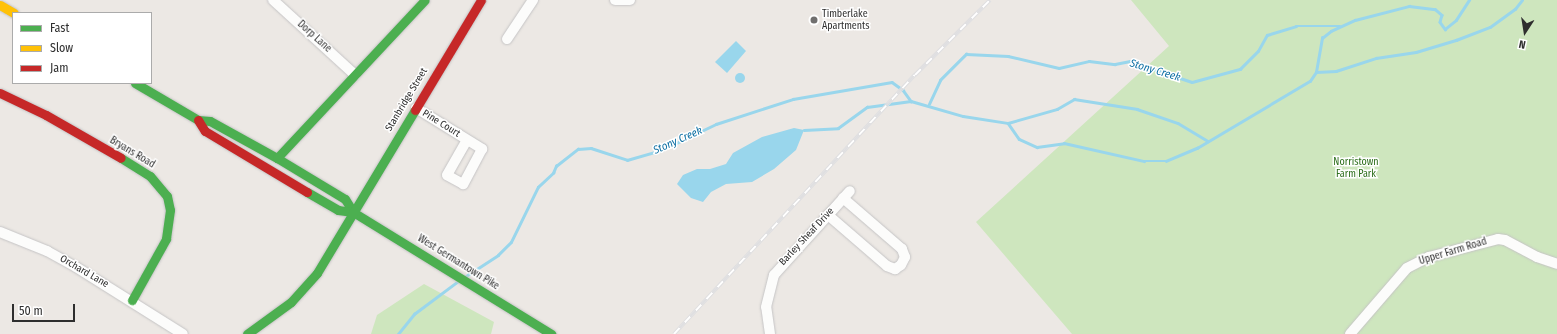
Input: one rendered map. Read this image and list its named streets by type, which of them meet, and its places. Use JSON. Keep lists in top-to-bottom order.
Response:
{
  "streets": {
    "street": [
      "Dorp Lane",
      "Stanbridge Street",
      "Pine Court",
      "Bryans Road",
      "Barley Sheaf Drive",
      "Upper Farm Road",
      "West Germantown Pike",
      "Orchard Lane"
    ]
  },
  "crossings": [
    ["Stanbridge Street", "Pine Court"],
    ["Stanbridge Street", "West Germantown Pike"],
    ["Bryans Road", "Orchard Lane"]
  ],
  "water": ["Stony Creek"],
  "parks": ["Norristown Farm Park"],
  "places": ["Timberlake Apartments"],
  "legend": ["Fast", "Slow", "Jam"],
  "scale_bar": "50 m",
  "north": "bottom"
}
